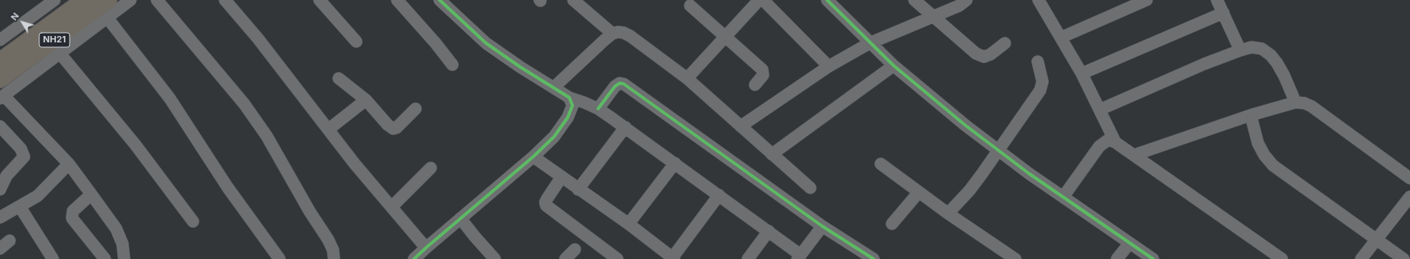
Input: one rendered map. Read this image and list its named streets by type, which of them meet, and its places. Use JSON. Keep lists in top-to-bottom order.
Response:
{
  "streets": {
    "highway": ["NH21"]
  },
  "north": "top left"
}
